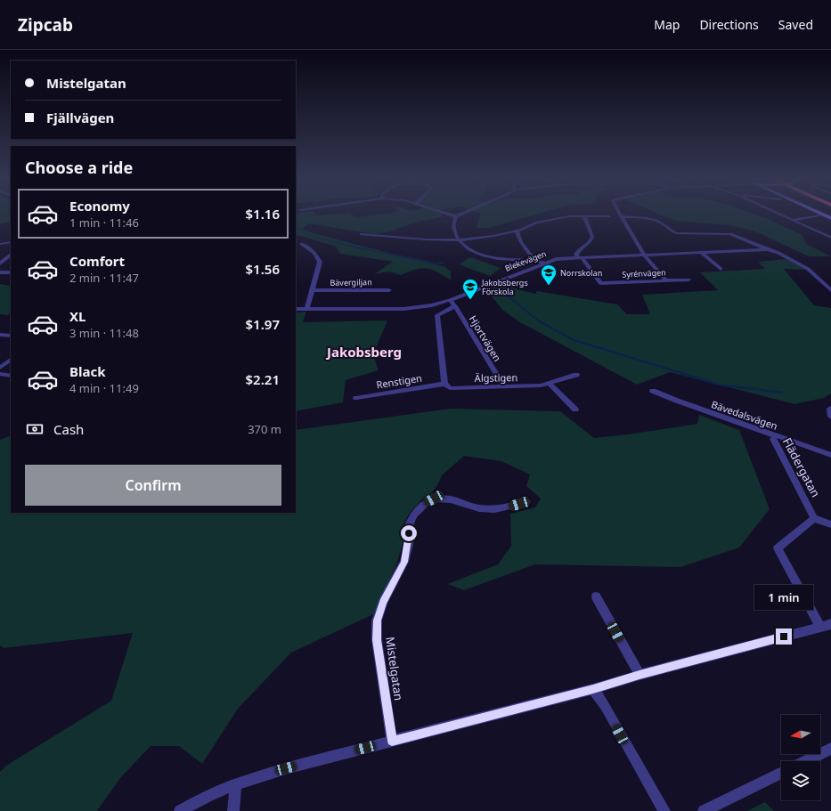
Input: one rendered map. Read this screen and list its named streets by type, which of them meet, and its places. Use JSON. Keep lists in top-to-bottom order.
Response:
{
  "streets": {
    "street": [
      "Blekevägen",
      "Syrénvägen",
      "Bävergiljan",
      "Hjortvägen",
      "Älgstigen",
      "Renstigen",
      "Bävedalsvägen",
      "Flädergatan",
      "Mistelgatan"
    ]
  },
  "crossings": [
    ["Blekevägen", "Syrénvägen"],
    ["Blekevägen", "Hjortvägen"],
    ["Hjortvägen", "Älgstigen"],
    ["Älgstigen", "Renstigen"]
  ],
  "districts": ["Jakobsberg"],
  "places": {
    "school or university": ["Norrskolan", "Jakobsbergs Förskola"]
  },
  "north": "left",
  "page": {
    "header": "Zipcab",
    "nav": ["Map", "Directions", "Saved"],
    "banner": ["Mistelgatan", "Fjällvägen"],
    "heading": "Choose a ride",
    "list": [
      {
        "name": "Economy",
        "note": "1 min · 11:46",
        "value": "$1.16"
      },
      {
        "name": "Comfort",
        "note": "2 min · 11:47",
        "value": "$1.56"
      },
      {
        "name": "XL",
        "note": "3 min · 11:48",
        "value": "$1.97"
      },
      {
        "name": "Black",
        "note": "4 min · 11:49",
        "value": "$2.21"
      }
    ],
    "pay": ["Cash", "370 m"],
    "buttons": "Confirm",
    "bubble": "1 min"
  }
}
